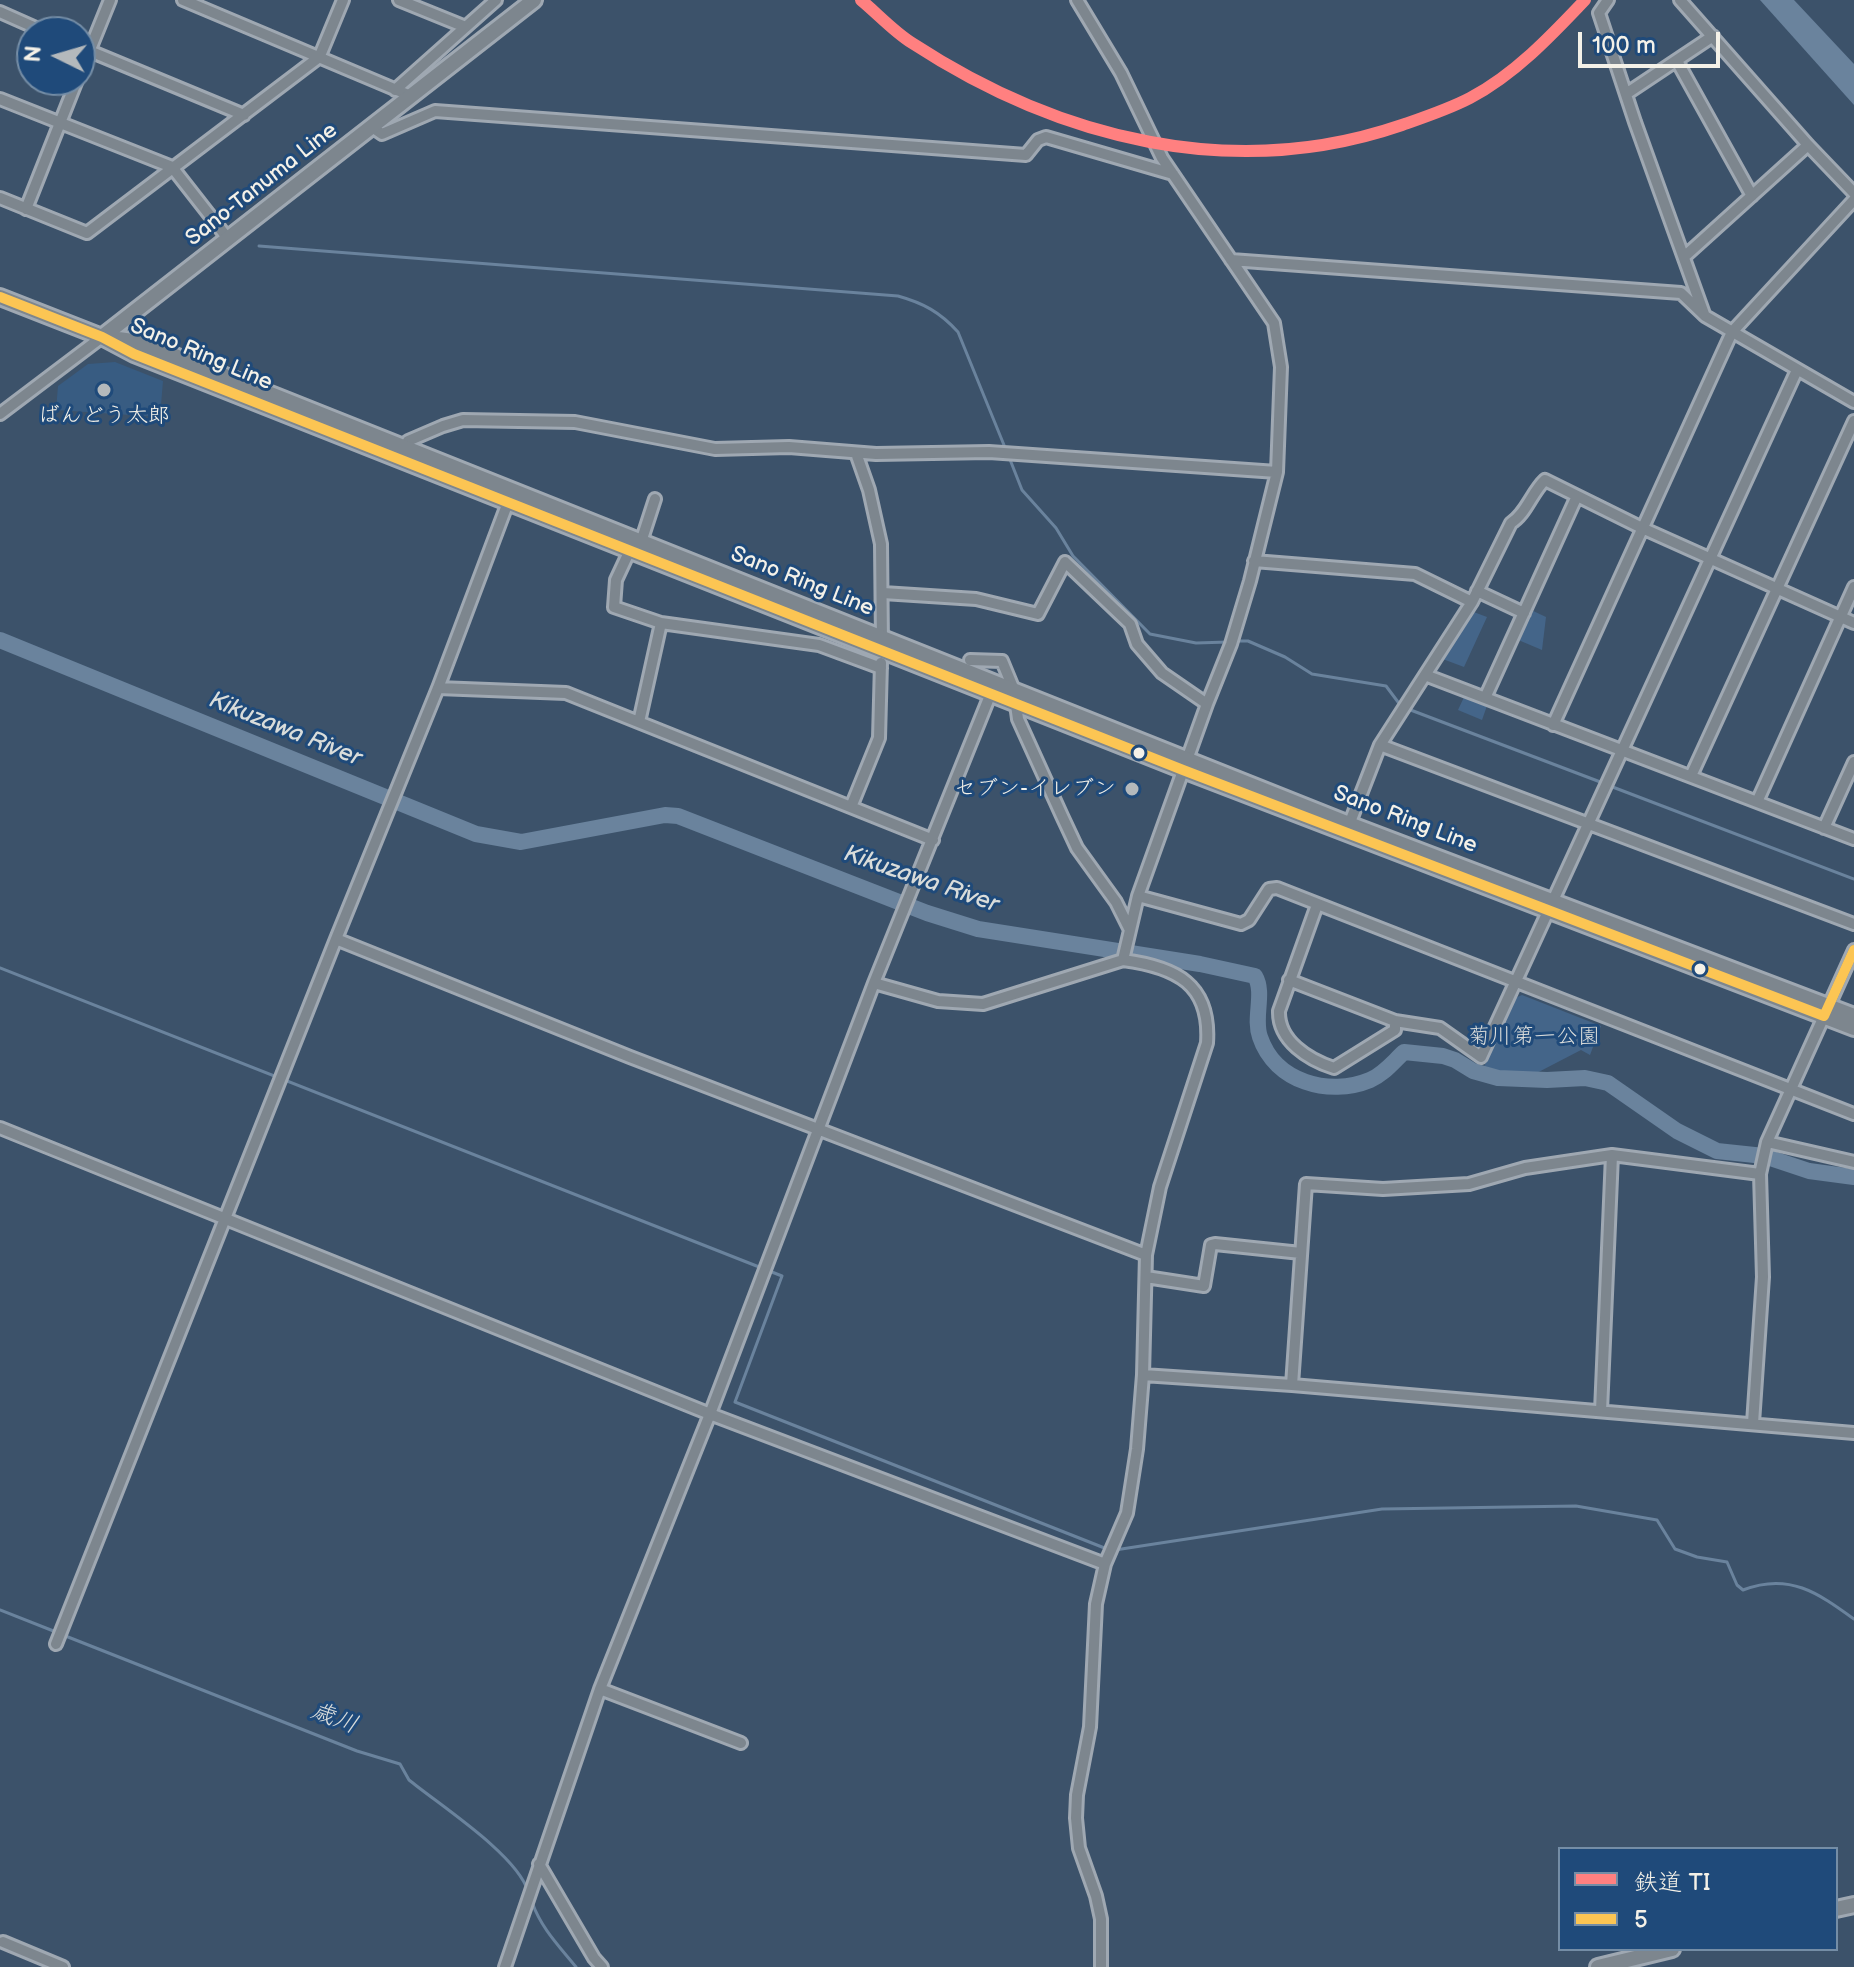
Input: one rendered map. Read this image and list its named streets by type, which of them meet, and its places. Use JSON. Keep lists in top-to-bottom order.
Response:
{
  "streets": {
    "main road": ["Sano-Tanuma Line", "Sano Ring Line"]
  },
  "crossings": [
    ["Sano-Tanuma Line", "Sano Ring Line"]
  ],
  "water": ["Kikuzawa River", "歳川"],
  "parks": ["菊川第一公園"],
  "places": ["ばんどう太郎", "セブン-イレブン"],
  "lines": ["rail line TI", "transit line 5"],
  "legend": ["鉄道 TI", "5"],
  "scale_bar": "100 m",
  "north": "left"
}
